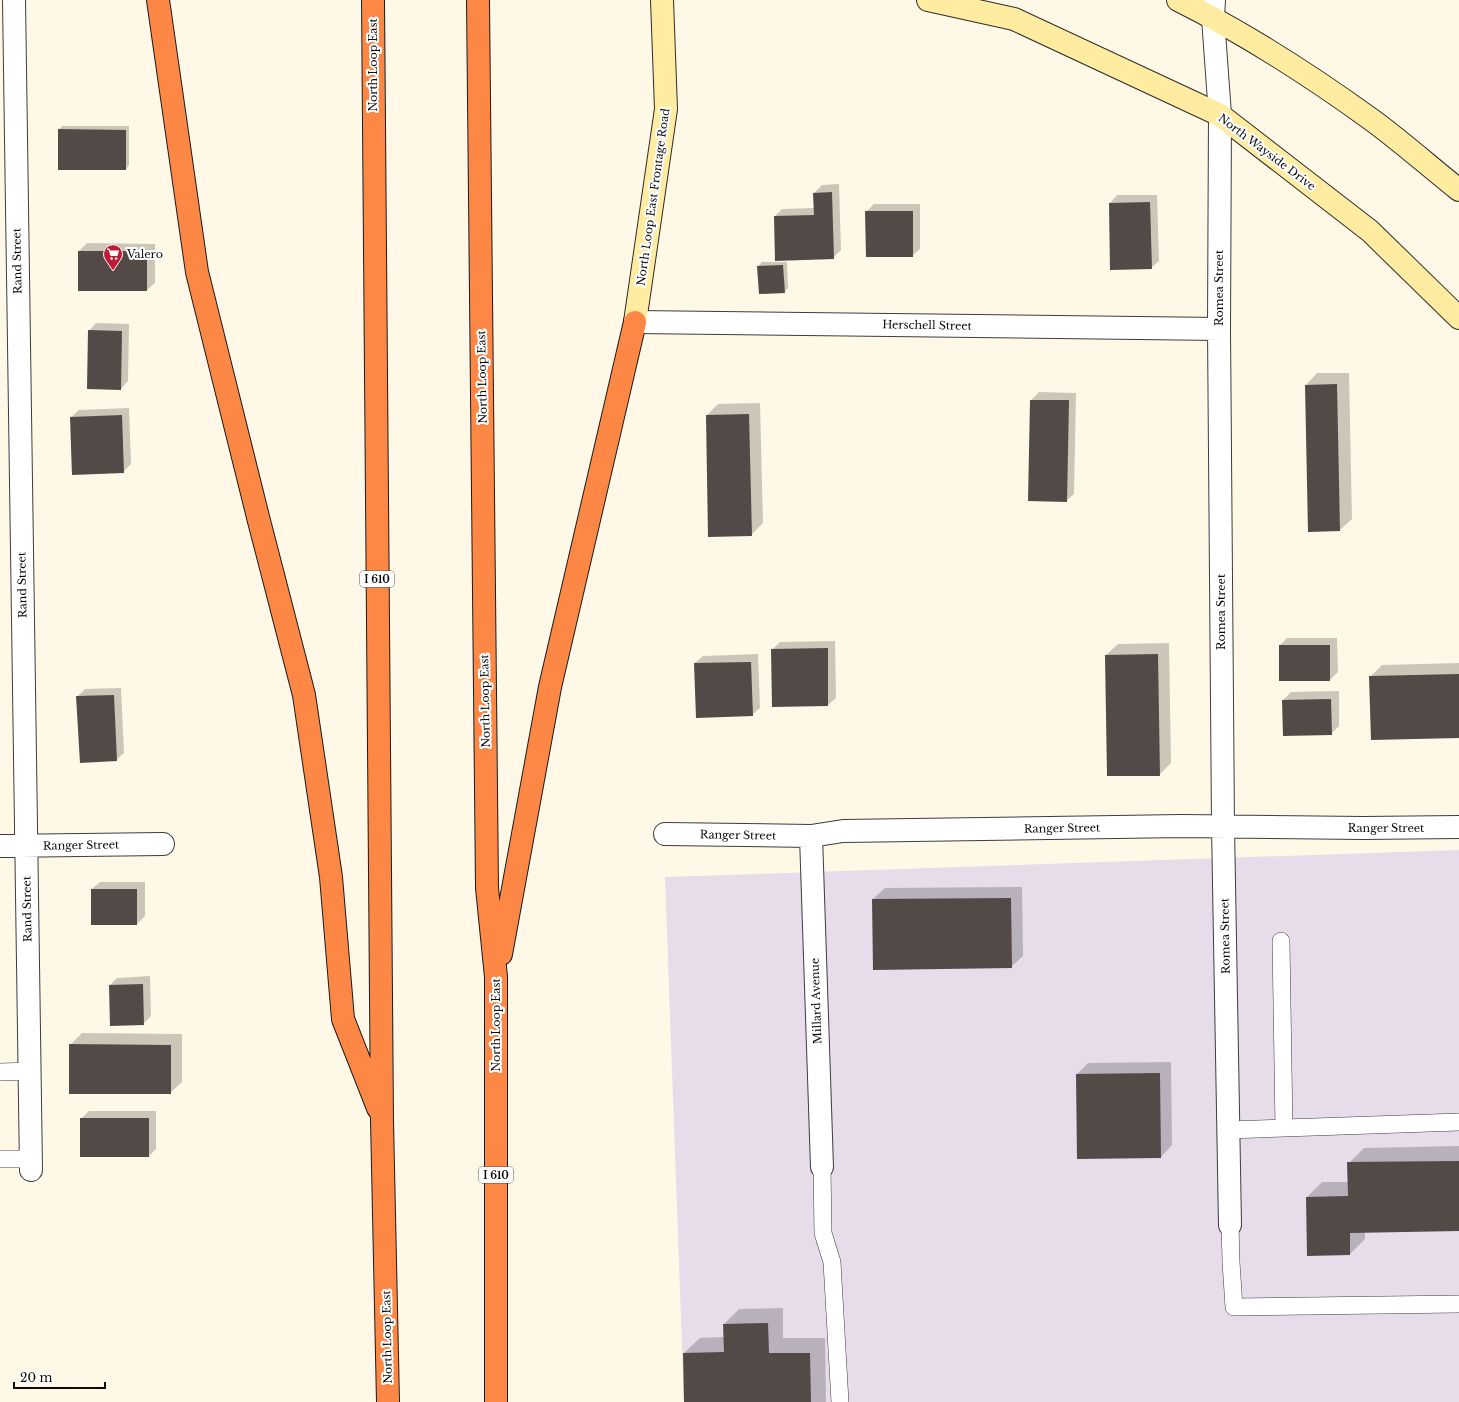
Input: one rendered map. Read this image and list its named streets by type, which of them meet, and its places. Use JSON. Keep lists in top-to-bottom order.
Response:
{
  "streets": {
    "highway": ["North Loop East", "I 610"],
    "main road": ["North Wayside Drive", "North Loop East Frontage Road"],
    "street": [
      "Rand Street",
      "Romea Street",
      "Herschell Street",
      "Ranger Street",
      "Millard Avenue"
    ]
  },
  "crossings": [
    ["North Wayside Drive", "Romea Street"],
    ["North Loop East Frontage Road", "Herschell Street"],
    ["Rand Street", "Ranger Street"],
    ["Romea Street", "Herschell Street"],
    ["Romea Street", "Ranger Street"],
    ["Ranger Street", "Millard Avenue"]
  ],
  "places": {
    "supermarket": ["Valero"]
  },
  "scale_bar": "20 m"
}
